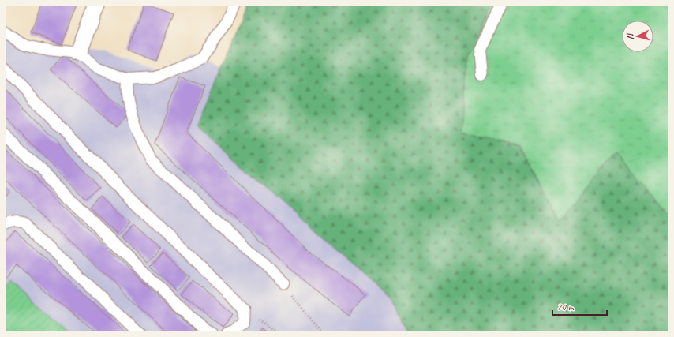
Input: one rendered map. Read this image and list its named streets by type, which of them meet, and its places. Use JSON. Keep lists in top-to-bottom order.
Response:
{
  "scale_bar": "20 m",
  "north": "left"
}
